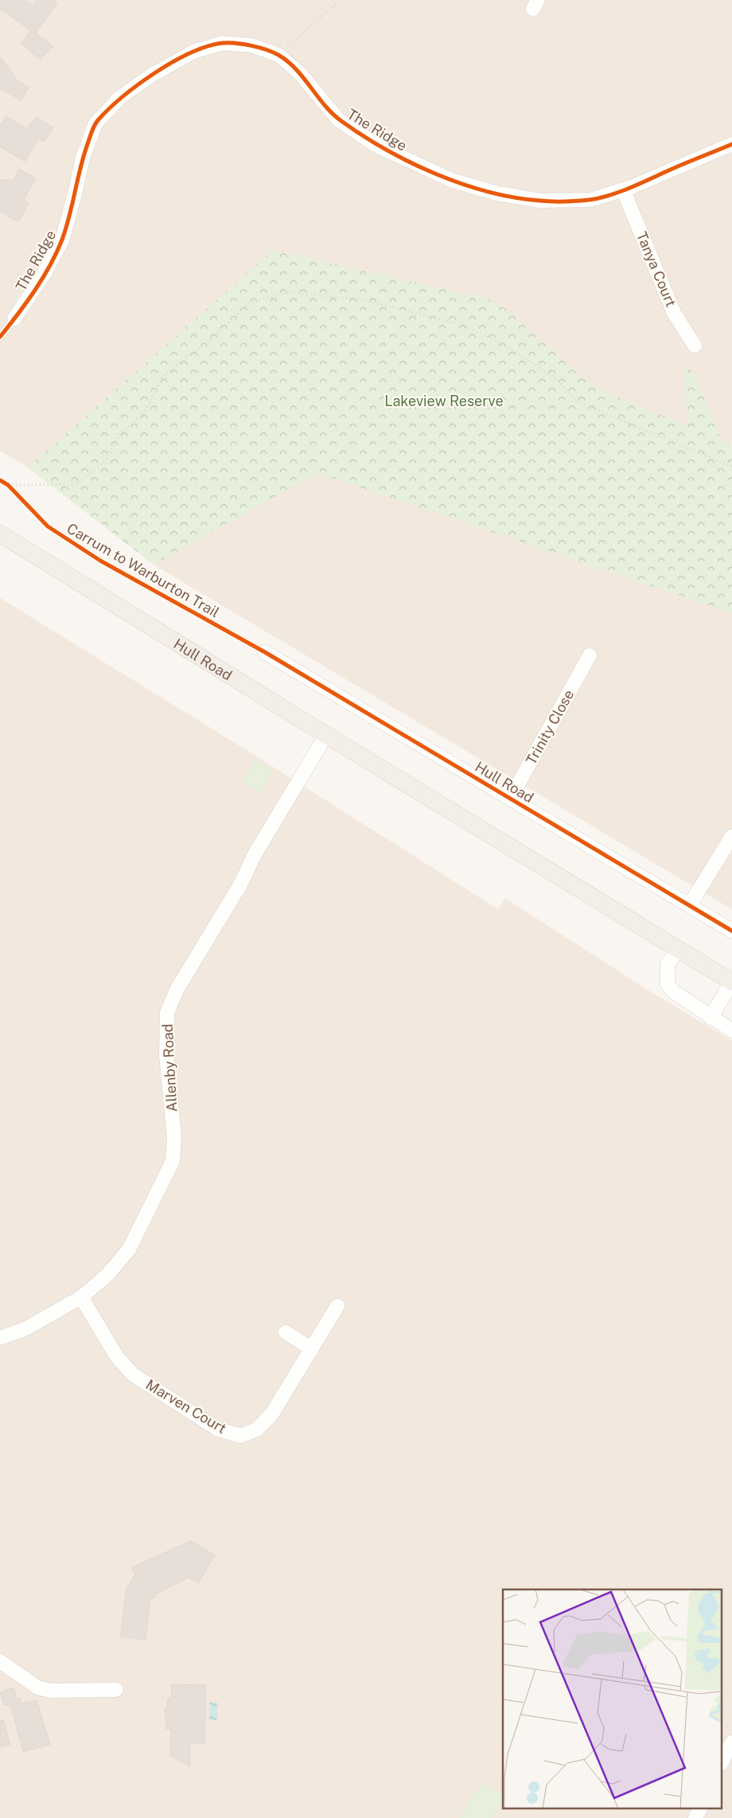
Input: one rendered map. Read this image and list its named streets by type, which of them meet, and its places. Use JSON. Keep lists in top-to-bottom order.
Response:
{
  "streets": {
    "main road": ["Hull Road"],
    "street": [
      "The Ridge",
      "Tanya Court",
      "Trinity Close",
      "Allenby Road",
      "Marven Court"
    ],
    "cycle path": ["Carrum to Warburton Trail"]
  },
  "crossings": [
    ["The Ridge", "Tanya Court"],
    ["Hull Road", "Trinity Close"],
    ["Hull Road", "Allenby Road"],
    ["Allenby Road", "Marven Court"]
  ],
  "parks": ["Lakeview Reserve"]
}
